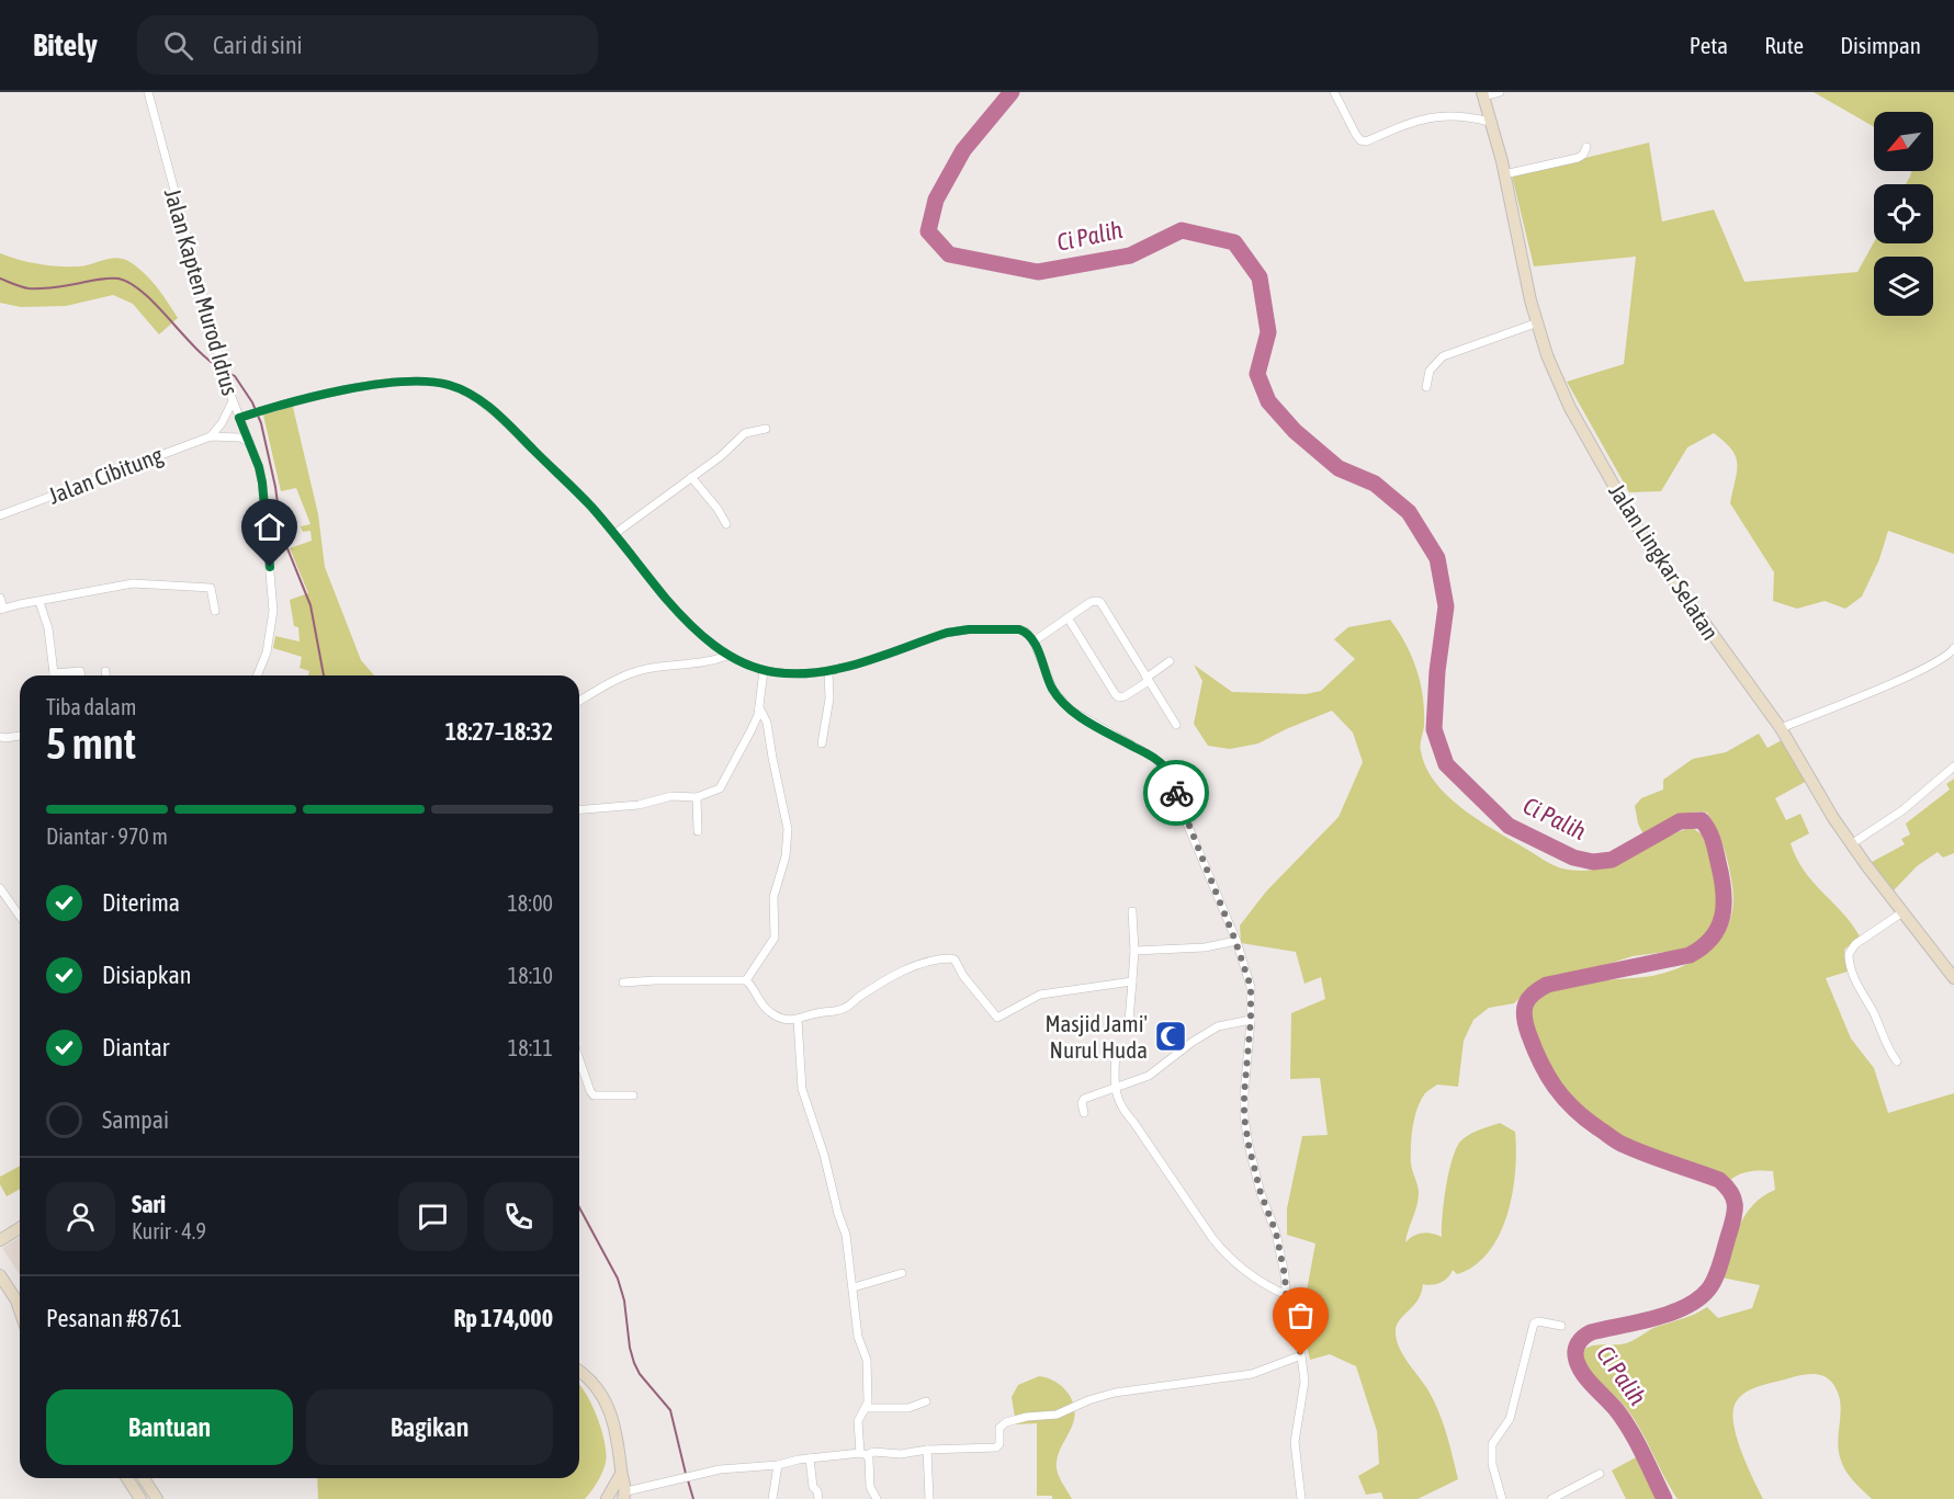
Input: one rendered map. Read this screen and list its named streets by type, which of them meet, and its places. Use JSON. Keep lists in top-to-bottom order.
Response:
{
  "streets": {
    "street": ["Jalan Kapten Murod Idrus", "Jalan Cibitung", "Jalan Lingkar Selatan"]
  },
  "water": ["Ci Palih"],
  "places": {
    "mosque": ["Masjid Jami' Nurul Huda"]
  },
  "north": "bottom left",
  "page": {
    "header": "Bitely",
    "search": "Cari di sini",
    "nav": ["Peta", "Rute", "Disimpan"],
    "heading": ["5 mnt", "Tiba dalam", "18:27–18:32"],
    "panel": [
      "Sari",
      "Kurir · 4.9",
      "Pesanan #8761",
      "Rp 174,000"
    ],
    "bar": "Diantar · 970 m",
    "list": [
      ["Diterima", "18:00"],
      ["Disiapkan", "18:10"],
      ["Diantar", "18:11"],
      "Sampai"
    ],
    "buttons": ["Bantuan", "Bagikan"]
  }
}
